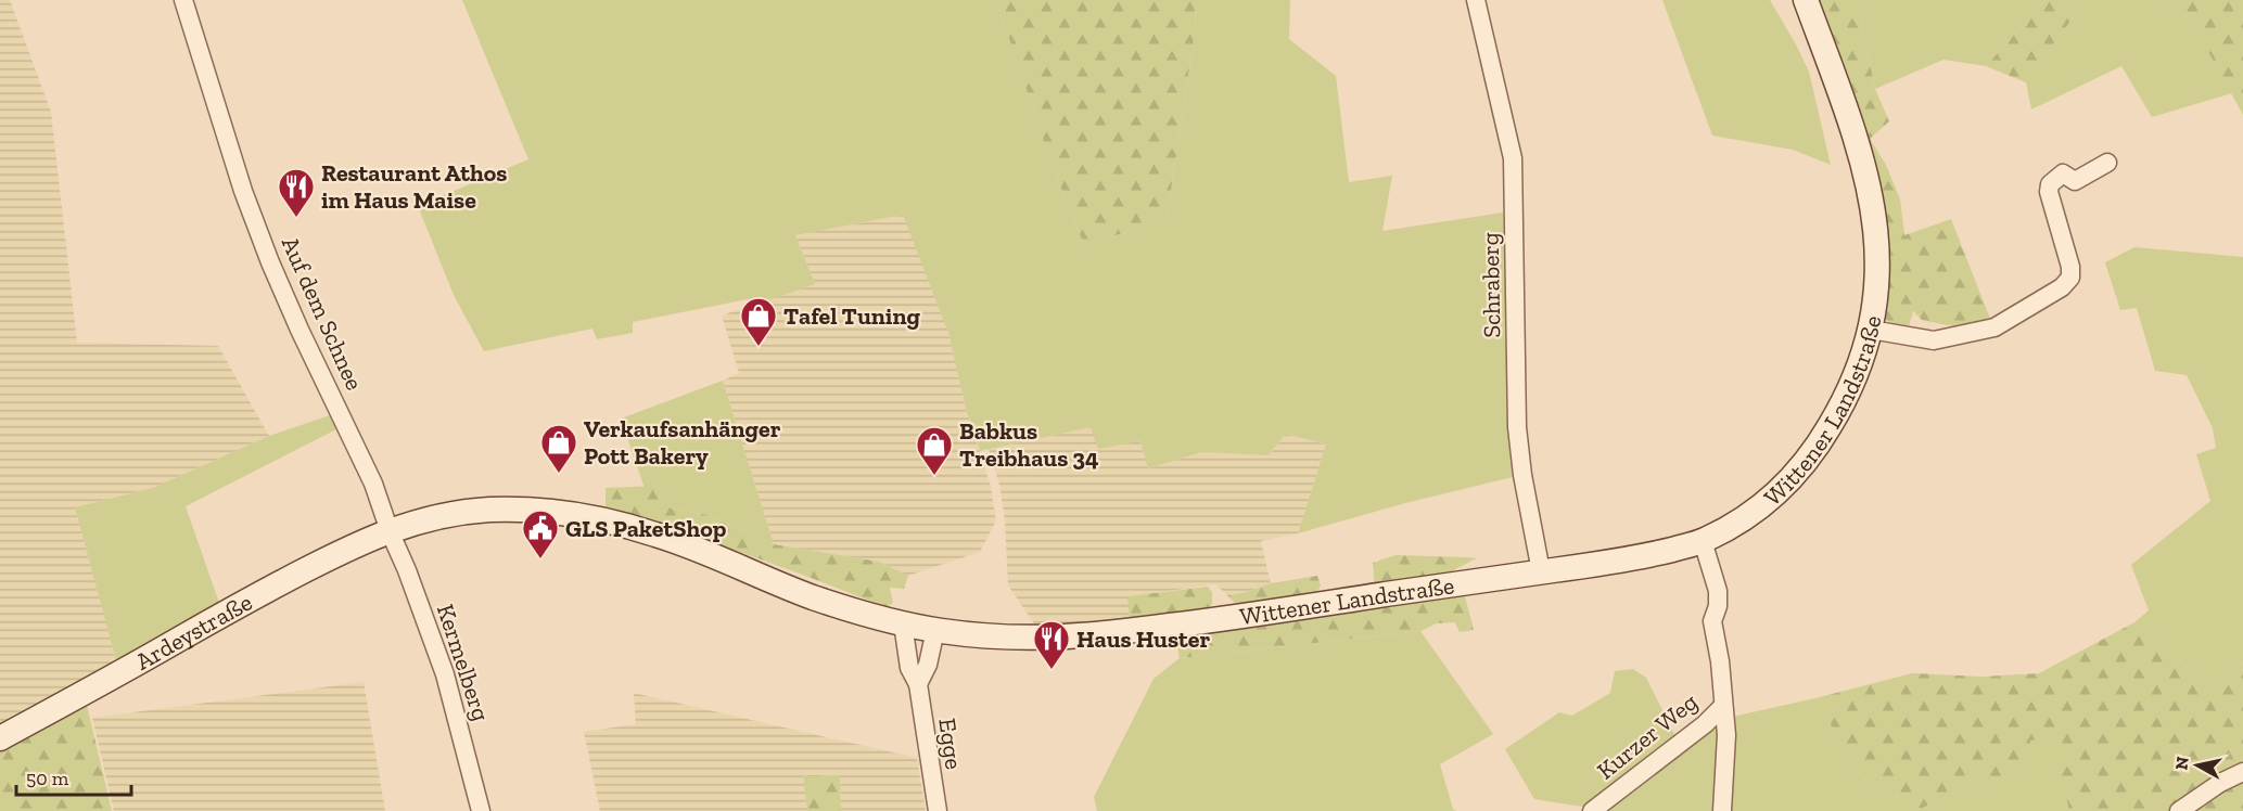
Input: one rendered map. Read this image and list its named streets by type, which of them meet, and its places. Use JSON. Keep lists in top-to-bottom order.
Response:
{
  "streets": {
    "main road": ["Wittener Landstraße", "Ardeystraße"],
    "street": [
      "Schraberg",
      "Auf dem Schnee",
      "Kermelberg",
      "Kurzer Weg",
      "Egge"
    ]
  },
  "crossings": [
    ["Schraberg", "Wittener Landstraße"],
    ["Auf dem Schnee", "Wittener Landstraße"],
    ["Auf dem Schnee", "Ardeystraße"],
    ["Auf dem Schnee", "Kermelberg"],
    ["Wittener Landstraße", "Ardeystraße"],
    ["Wittener Landstraße", "Kermelberg"],
    ["Wittener Landstraße", "Kurzer Weg"],
    ["Wittener Landstraße", "Egge"],
    ["Ardeystraße", "Kermelberg"]
  ],
  "places": {
    "restaurant": ["Restaurant Athos im Haus Maise", "Haus Huster"],
    "shop": ["Tafel Tuning", "Verkaufsanhänger Pott Bakery", "Babkus Treibhaus 34"],
    "public building": ["GLS PaketShop"]
  },
  "scale_bar": "50 m",
  "north": "left"
}
